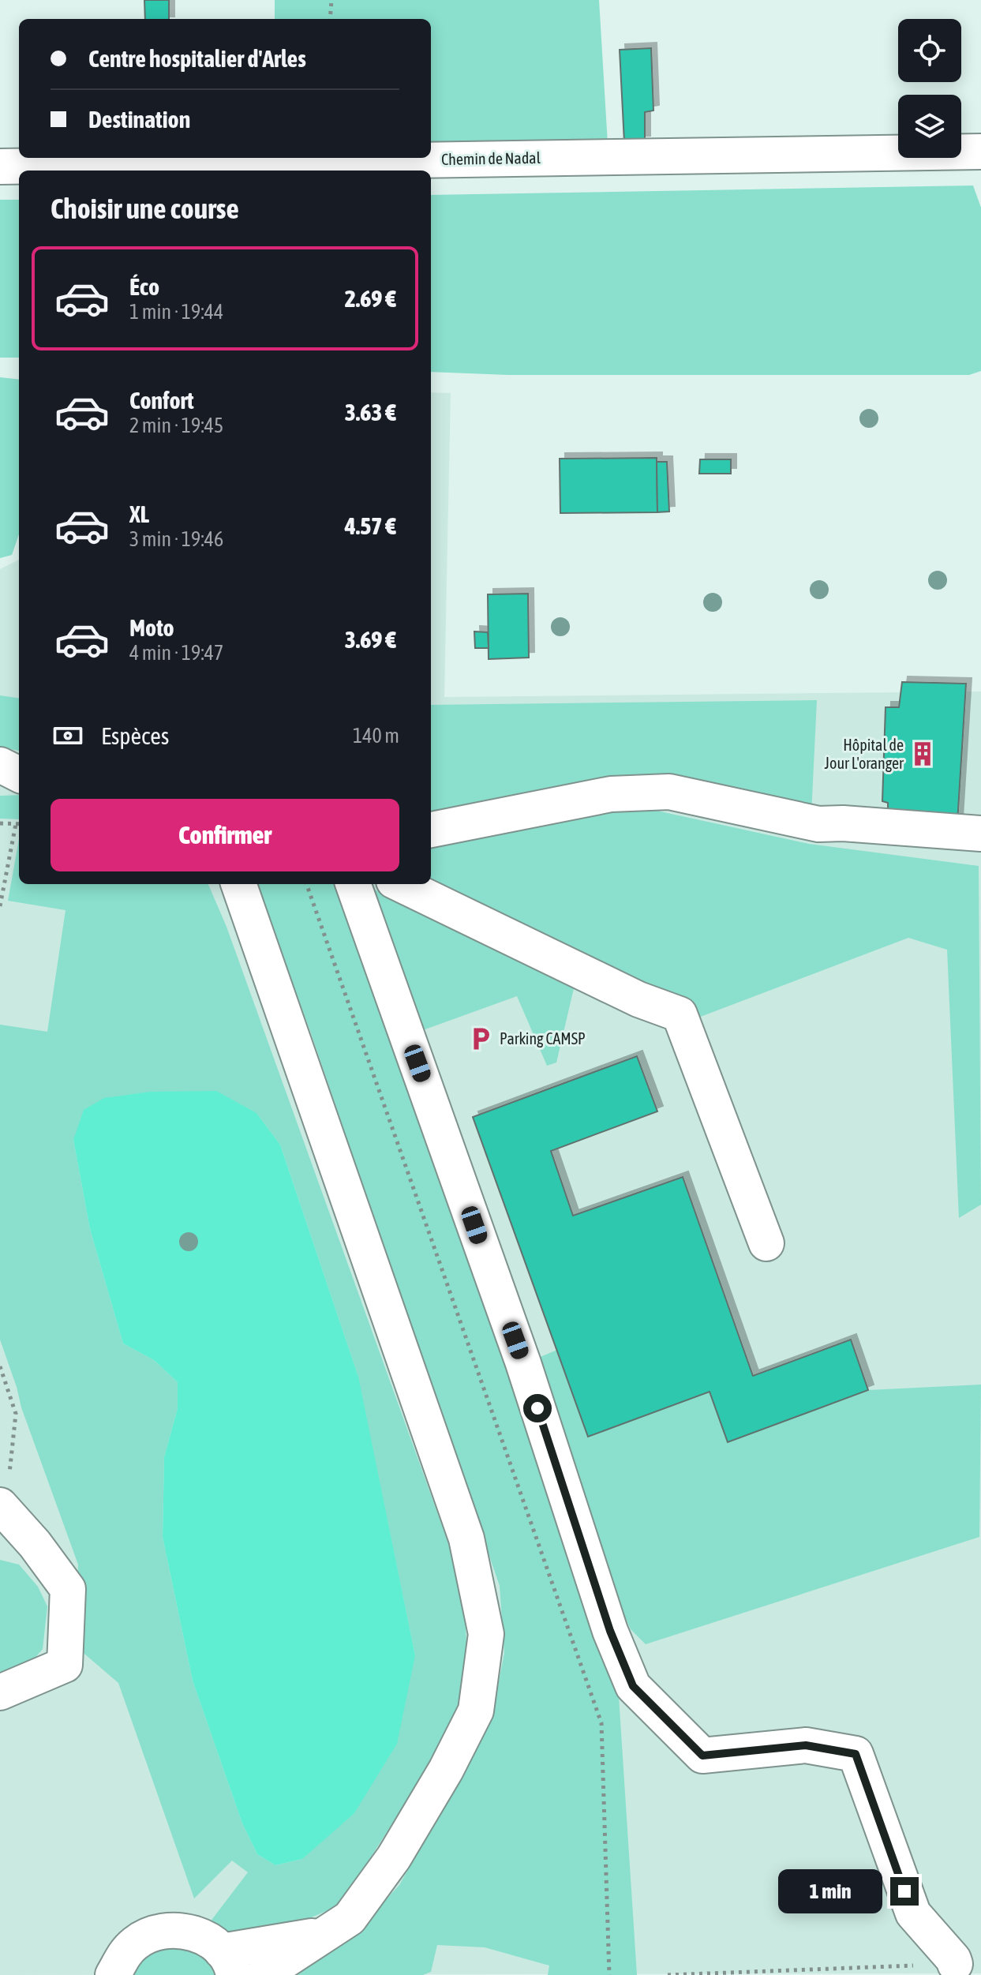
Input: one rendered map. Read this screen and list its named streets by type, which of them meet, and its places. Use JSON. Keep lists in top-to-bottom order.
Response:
{
  "streets": {
    "street": ["Chemin de Nadal"]
  },
  "places": {
    "building": ["Hôpital de Jour L'oranger"],
    "parking": ["Parking CAMSP"]
  },
  "page": {
    "banner": ["Centre hospitalier d'Arles", "Destination"],
    "heading": "Choisir une course",
    "list": [
      {
        "name": "Éco",
        "note": "1 min · 19:44",
        "value": "2.69 €"
      },
      {
        "name": "Confort",
        "note": "2 min · 19:45",
        "value": "3.63 €"
      },
      {
        "name": "XL",
        "note": "3 min · 19:46",
        "value": "4.57 €"
      },
      {
        "name": "Moto",
        "note": "4 min · 19:47",
        "value": "3.69 €"
      }
    ],
    "pay": ["Espèces", "140 m"],
    "buttons": "Confirmer",
    "bubble": "1 min"
  }
}
